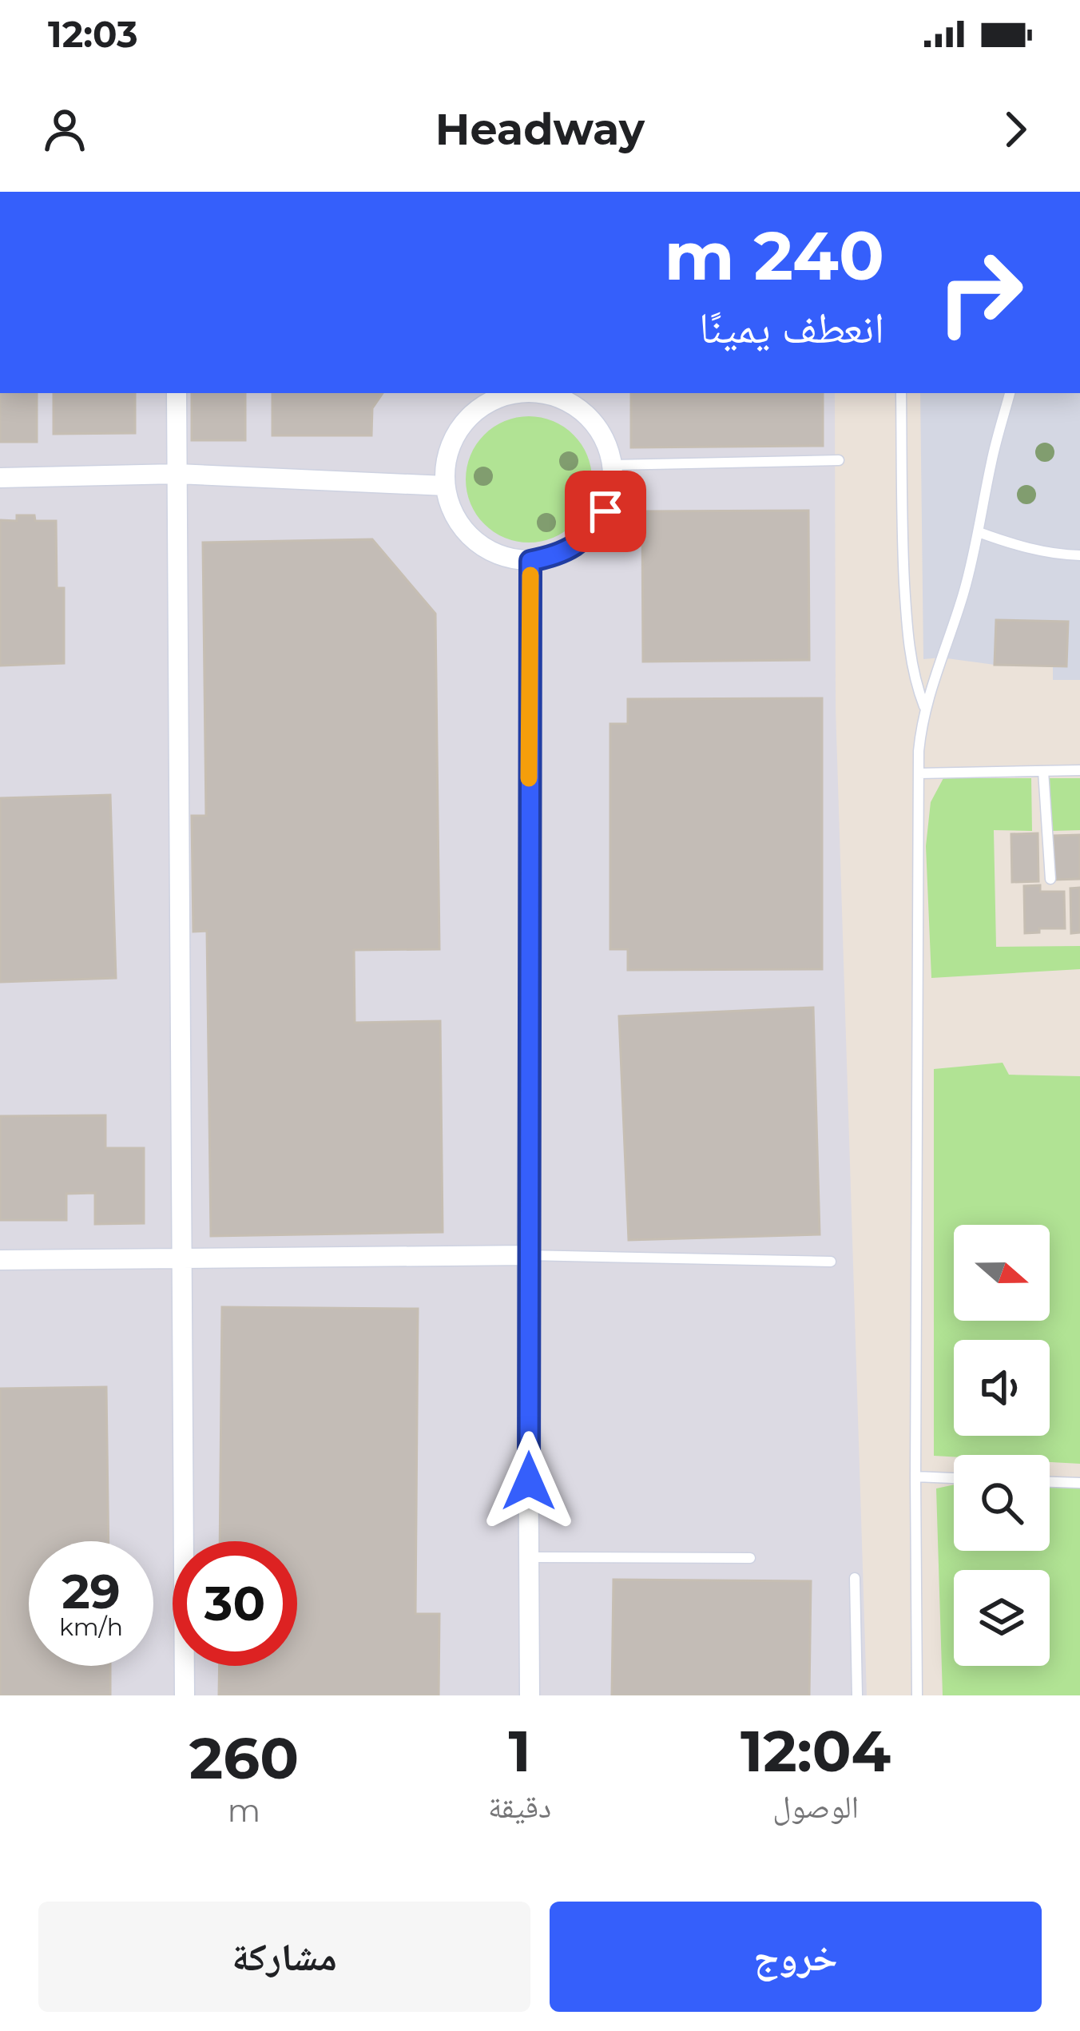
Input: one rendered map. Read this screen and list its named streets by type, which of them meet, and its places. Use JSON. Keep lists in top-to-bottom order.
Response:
{
  "north": "right",
  "page": {
    "status": "12:03",
    "header": "Headway",
    "turn": ["240 m", "انعطف يمينًا"],
    "speed": "29 km/h",
    "limit": "30",
    "eta": [
      "12:04",
      "الوصول",
      "1",
      "دقيقة",
      "260",
      "m"
    ],
    "buttons": ["خروج", "مشاركة"]
  }
}
